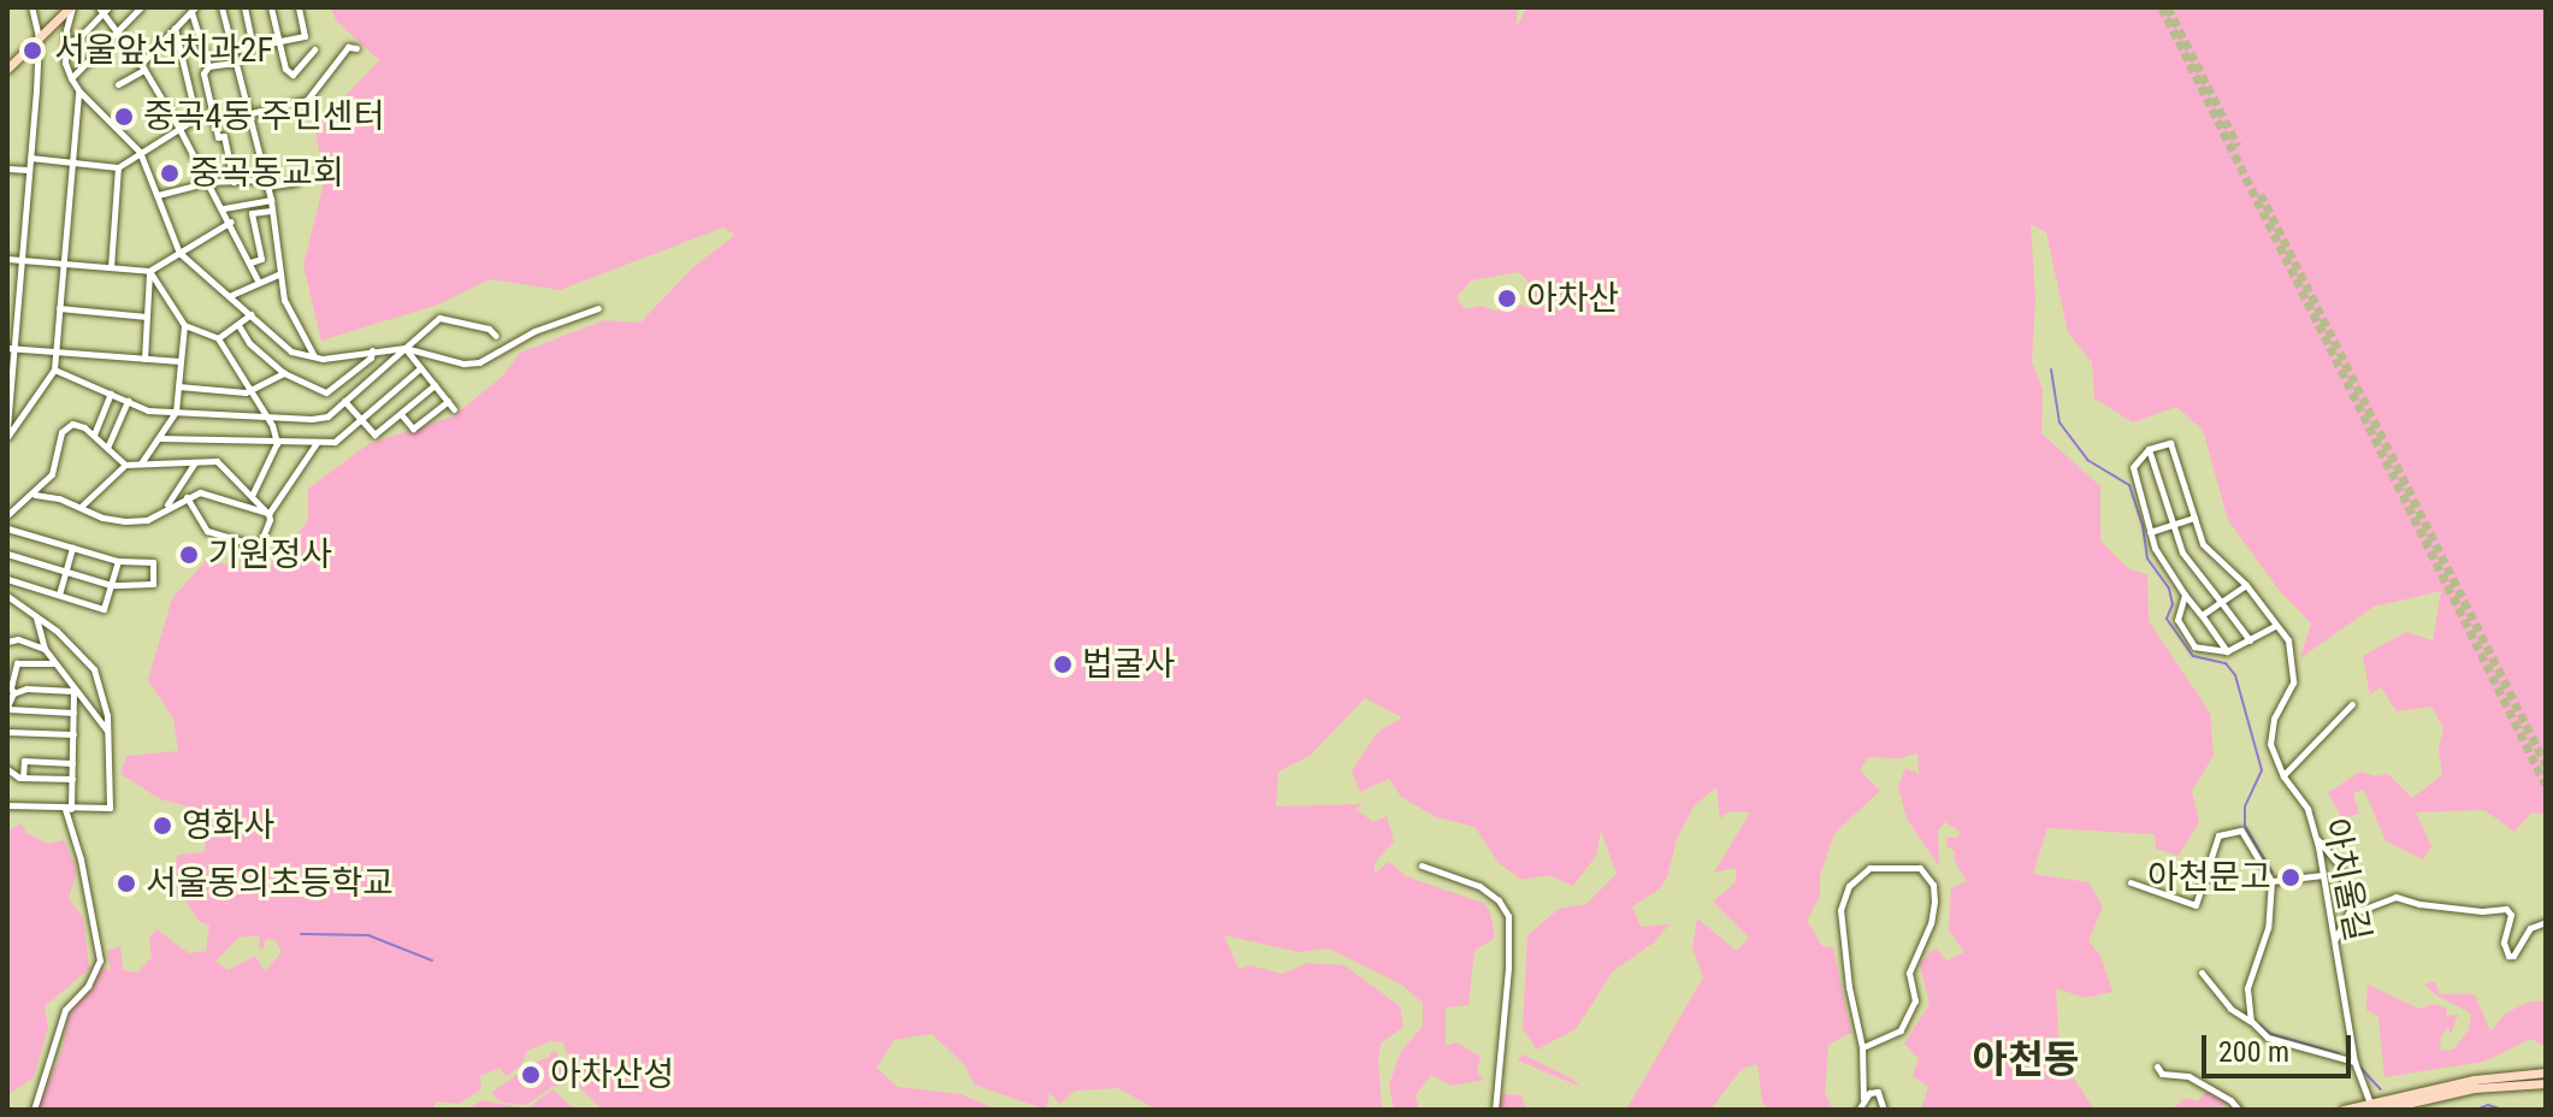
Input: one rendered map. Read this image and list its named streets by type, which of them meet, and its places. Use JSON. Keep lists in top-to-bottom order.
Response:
{
  "streets": {
    "street": ["아치울길"]
  },
  "districts": ["아천동"],
  "places": [
    "서울앞선치과2F",
    "중곡4동 주민센터",
    "중곡동교회",
    "아차산",
    "기원정사",
    "법굴사",
    "영화사",
    "아천문고",
    "서울동의초등학교",
    "아차산성"
  ],
  "scale_bar": "200 m"
}
